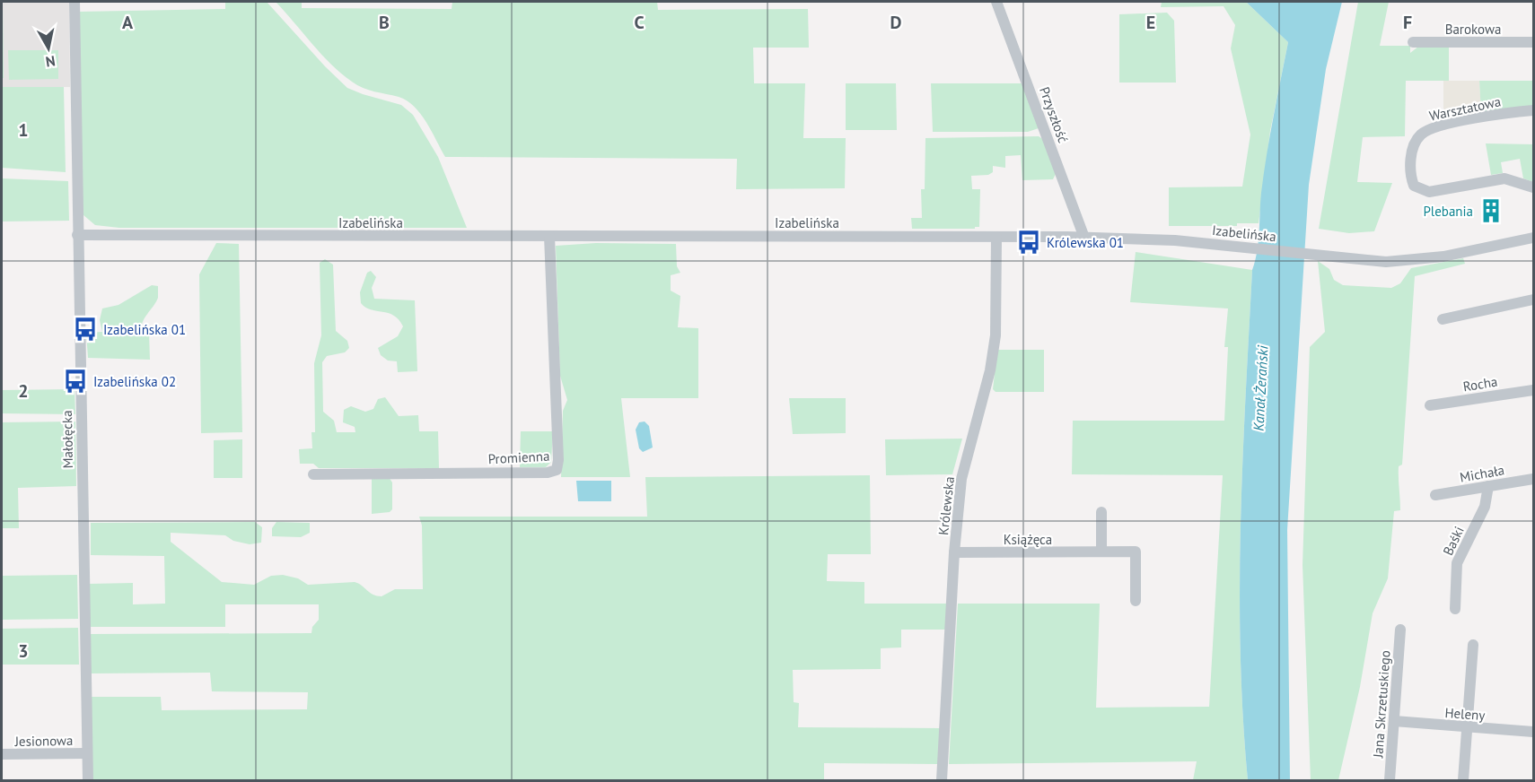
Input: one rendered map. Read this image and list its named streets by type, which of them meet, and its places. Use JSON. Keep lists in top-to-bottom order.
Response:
{
  "streets": {
    "street": [
      "Barokowa",
      "Warsztatowa",
      "Przyszłość",
      "Izabelińska",
      "Rocha",
      "Małołęcka",
      "Promienna",
      "Michała",
      "Królewska",
      "Książęca",
      "Baśki",
      "Jana Skrzetuskiego",
      "Heleny",
      "Jesionowa"
    ]
  },
  "crossings": [
    ["Przyszłość", "Izabelińska"],
    ["Izabelińska", "Małołęcka"],
    ["Izabelińska", "Promienna"],
    ["Izabelińska", "Królewska"],
    ["Małołęcka", "Jesionowa"],
    ["Michała", "Baśki"],
    ["Królewska", "Książęca"],
    ["Jana Skrzetuskiego", "Heleny"]
  ],
  "water": ["Kanał Żerański"],
  "places": {
    "building": ["Plebania"],
    "bus stop": ["Królewska 01", "Izabelińska 01", "Izabelińska 02"]
  },
  "north": "bottom",
  "grid": {
    "columns": [
      "A",
      "B",
      "C",
      "D",
      "E",
      "F"
    ],
    "rows": ["1", "2", "3"]
  }
}
